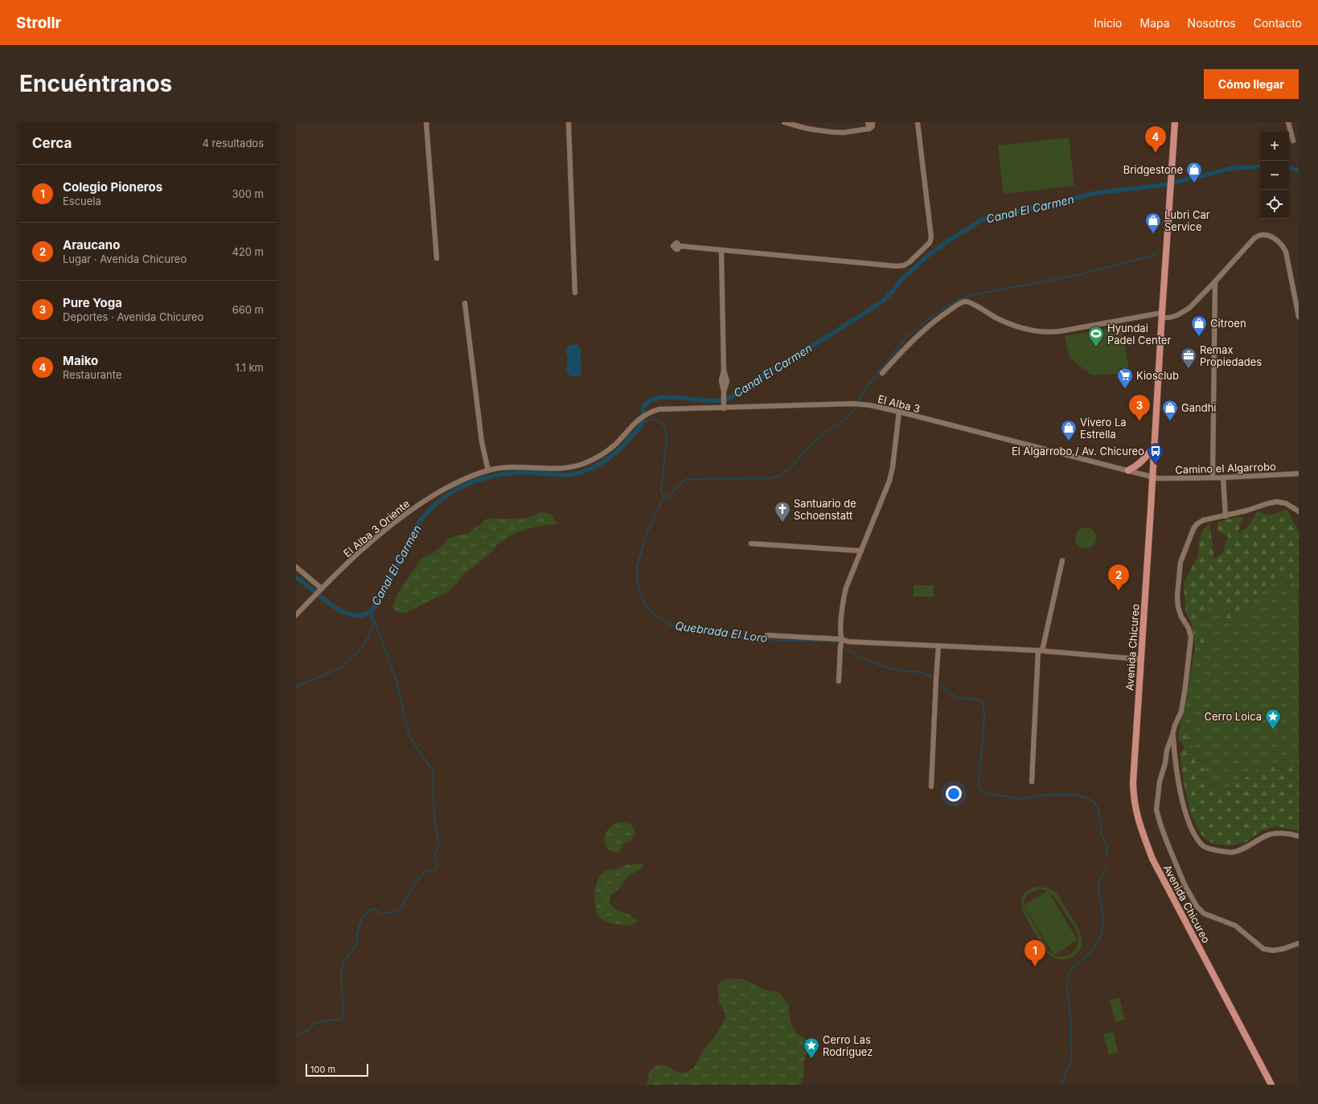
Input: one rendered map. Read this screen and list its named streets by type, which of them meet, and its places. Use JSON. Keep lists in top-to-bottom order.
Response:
{
  "streets": {
    "main road": ["Avenida Chicureo"],
    "street": ["El Alba 3", "Camino el Algarrobo", "El Alba 3 Oriente"]
  },
  "crossings": [
    ["El Alba 3", "Camino el Algarrobo"],
    ["El Alba 3", "El Alba 3 Oriente"],
    ["El Alba 3", "Avenida Chicureo"],
    ["Camino el Algarrobo", "Avenida Chicureo"]
  ],
  "water": ["Canal El Carmen", "Quebrada El Loro"],
  "places": {
    "shop": [
      "Bridgestone",
      "Lubri Car Service",
      "Citroen",
      "Gandhi",
      "Vivero La Estrella"
    ],
    "sports": ["Hyundai Padel Center"],
    "office": ["Remax Propiedades"],
    "supermarket": ["Kiosclub"],
    "bus stop": ["El Algarrobo / Av. Chicureo"],
    "church": ["Santuario de Schoenstatt"],
    "place": ["Cerro Loica", "Cerro Las Rodríguez"]
  },
  "scale_bar": "100 m",
  "page": {
    "header": "Strollr",
    "nav": [
      "Inicio",
      "Mapa",
      "Nosotros",
      "Contacto"
    ],
    "buttons": "Cómo llegar",
    "title": "Encuéntranos",
    "heading": ["Cerca", "4 resultados"],
    "pins": [
      "4",
      "3",
      "2",
      "1"
    ],
    "map_buttons": ["+", "−"],
    "list": [
      {
        "mark": "1",
        "name": "Colegio Pioneros",
        "note": "Escuela",
        "value": "300 m"
      },
      {
        "mark": "2",
        "name": "Araucano",
        "note": "Lugar · Avenida Chicureo",
        "value": "420 m"
      },
      {
        "mark": "3",
        "name": "Pure Yoga",
        "note": "Deportes · Avenida Chicureo",
        "value": "660 m"
      },
      {
        "mark": "4",
        "name": "Maiko",
        "note": "Restaurante",
        "value": "1.1 km"
      }
    ],
    "scale": "100 m"
  }
}
